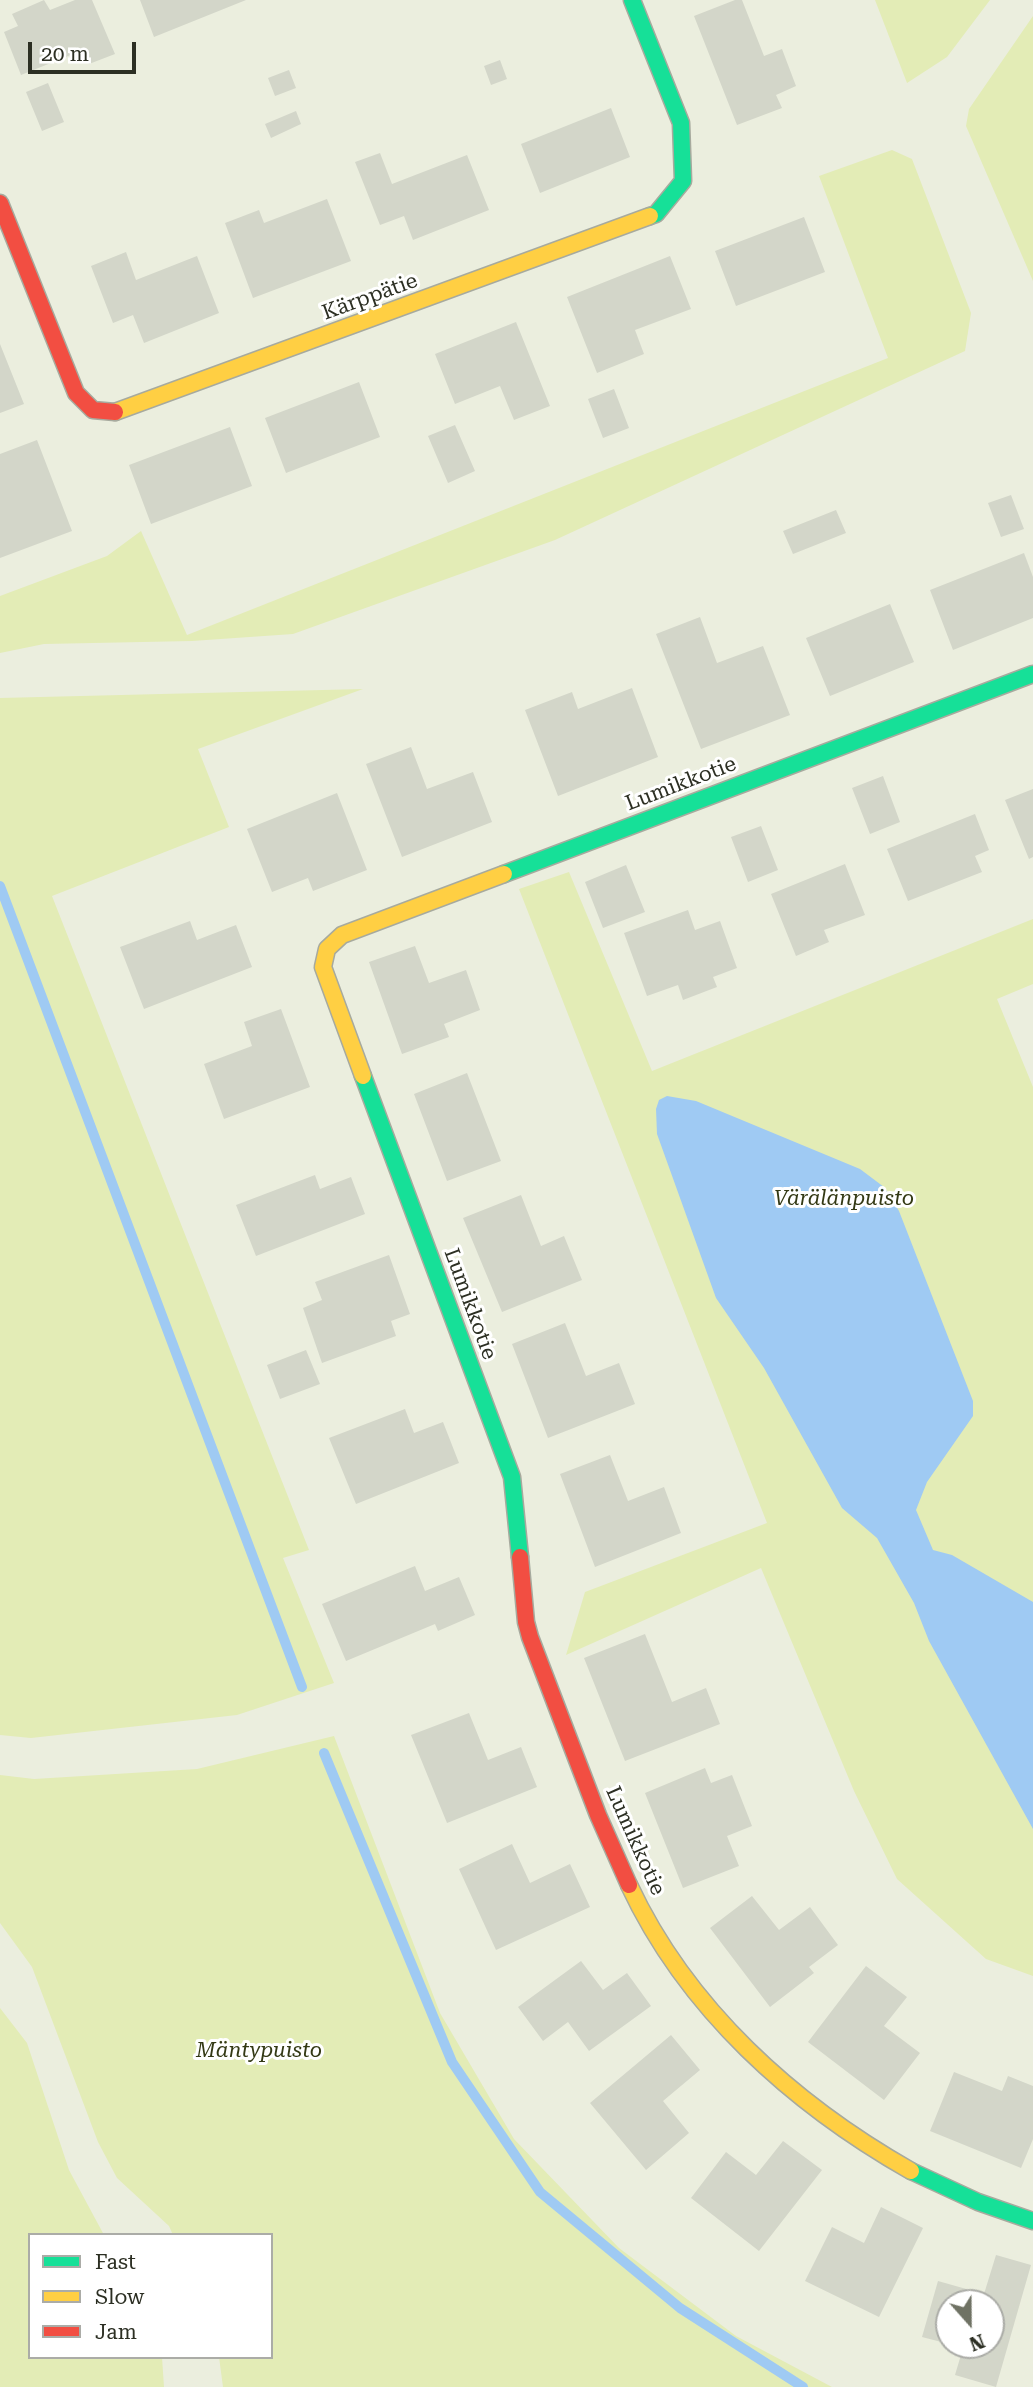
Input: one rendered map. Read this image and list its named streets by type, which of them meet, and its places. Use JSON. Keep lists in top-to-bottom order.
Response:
{
  "streets": {
    "street": ["Kärppätie", "Lumikkotie"]
  },
  "parks": ["Värälänpuisto", "Mäntypuisto"],
  "legend": ["Fast", "Slow", "Jam"],
  "scale_bar": "20 m",
  "north": "bottom"
}
